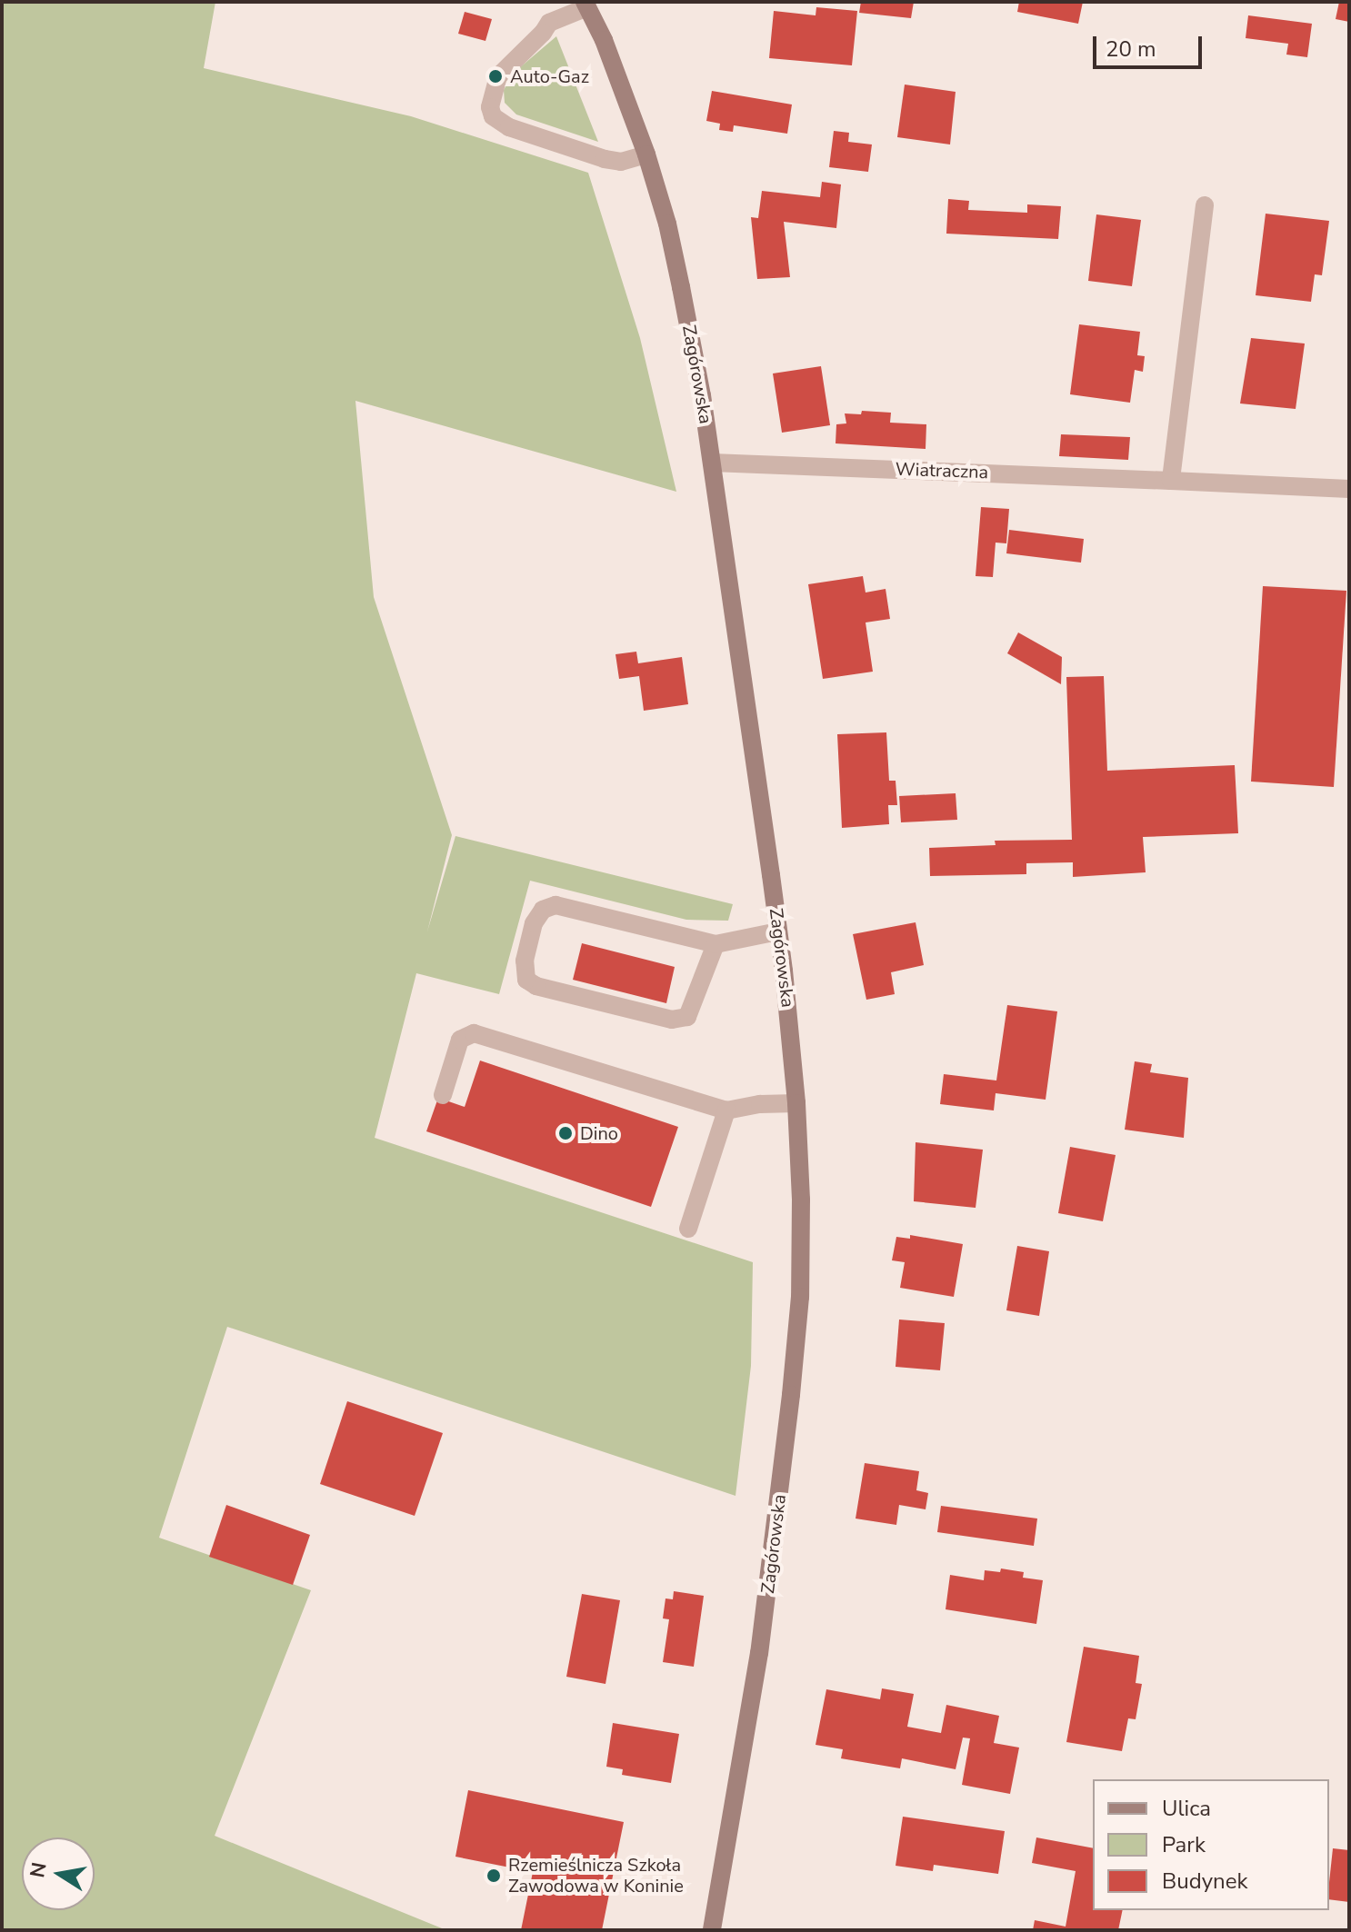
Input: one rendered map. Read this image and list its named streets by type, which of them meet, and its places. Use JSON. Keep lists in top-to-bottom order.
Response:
{
  "streets": {
    "street": ["Zagórowska", "Wiatraczna"]
  },
  "crossings": [
    ["Zagórowska", "Wiatraczna"]
  ],
  "places": ["Auto-Gaz", "Dino", "Rzemieślnicza Szkoła Zawodowa w Koninie"],
  "legend": ["Ulica", "Park", "Budynek"],
  "scale_bar": "20 m",
  "north": "left"
}
